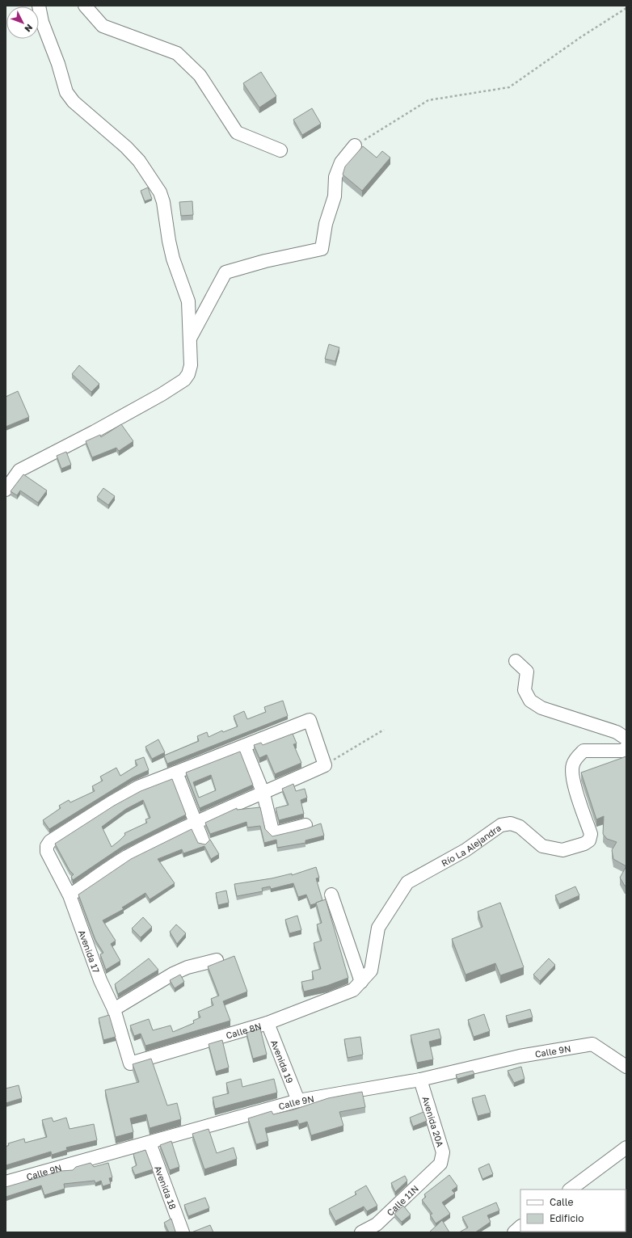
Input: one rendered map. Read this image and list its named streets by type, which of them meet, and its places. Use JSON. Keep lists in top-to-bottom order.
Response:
{
  "streets": {
    "street": [
      "Río La Alejandra",
      "Avenida 17",
      "Calle 8N",
      "Calle 9N",
      "Avenida 19",
      "Avenida 20A",
      "Avenida 18",
      "Calle 11N"
    ]
  },
  "crossings": [
    ["Río La Alejandra", "Calle 8N"],
    ["Avenida 17", "Calle 8N"],
    ["Calle 8N", "Avenida 19"],
    ["Calle 9N", "Avenida 19"],
    ["Calle 9N", "Avenida 20A"],
    ["Calle 9N", "Avenida 18"],
    ["Avenida 20A", "Calle 11N"]
  ],
  "legend": ["Calle", "Edificio"],
  "north": "bottom right"
}
